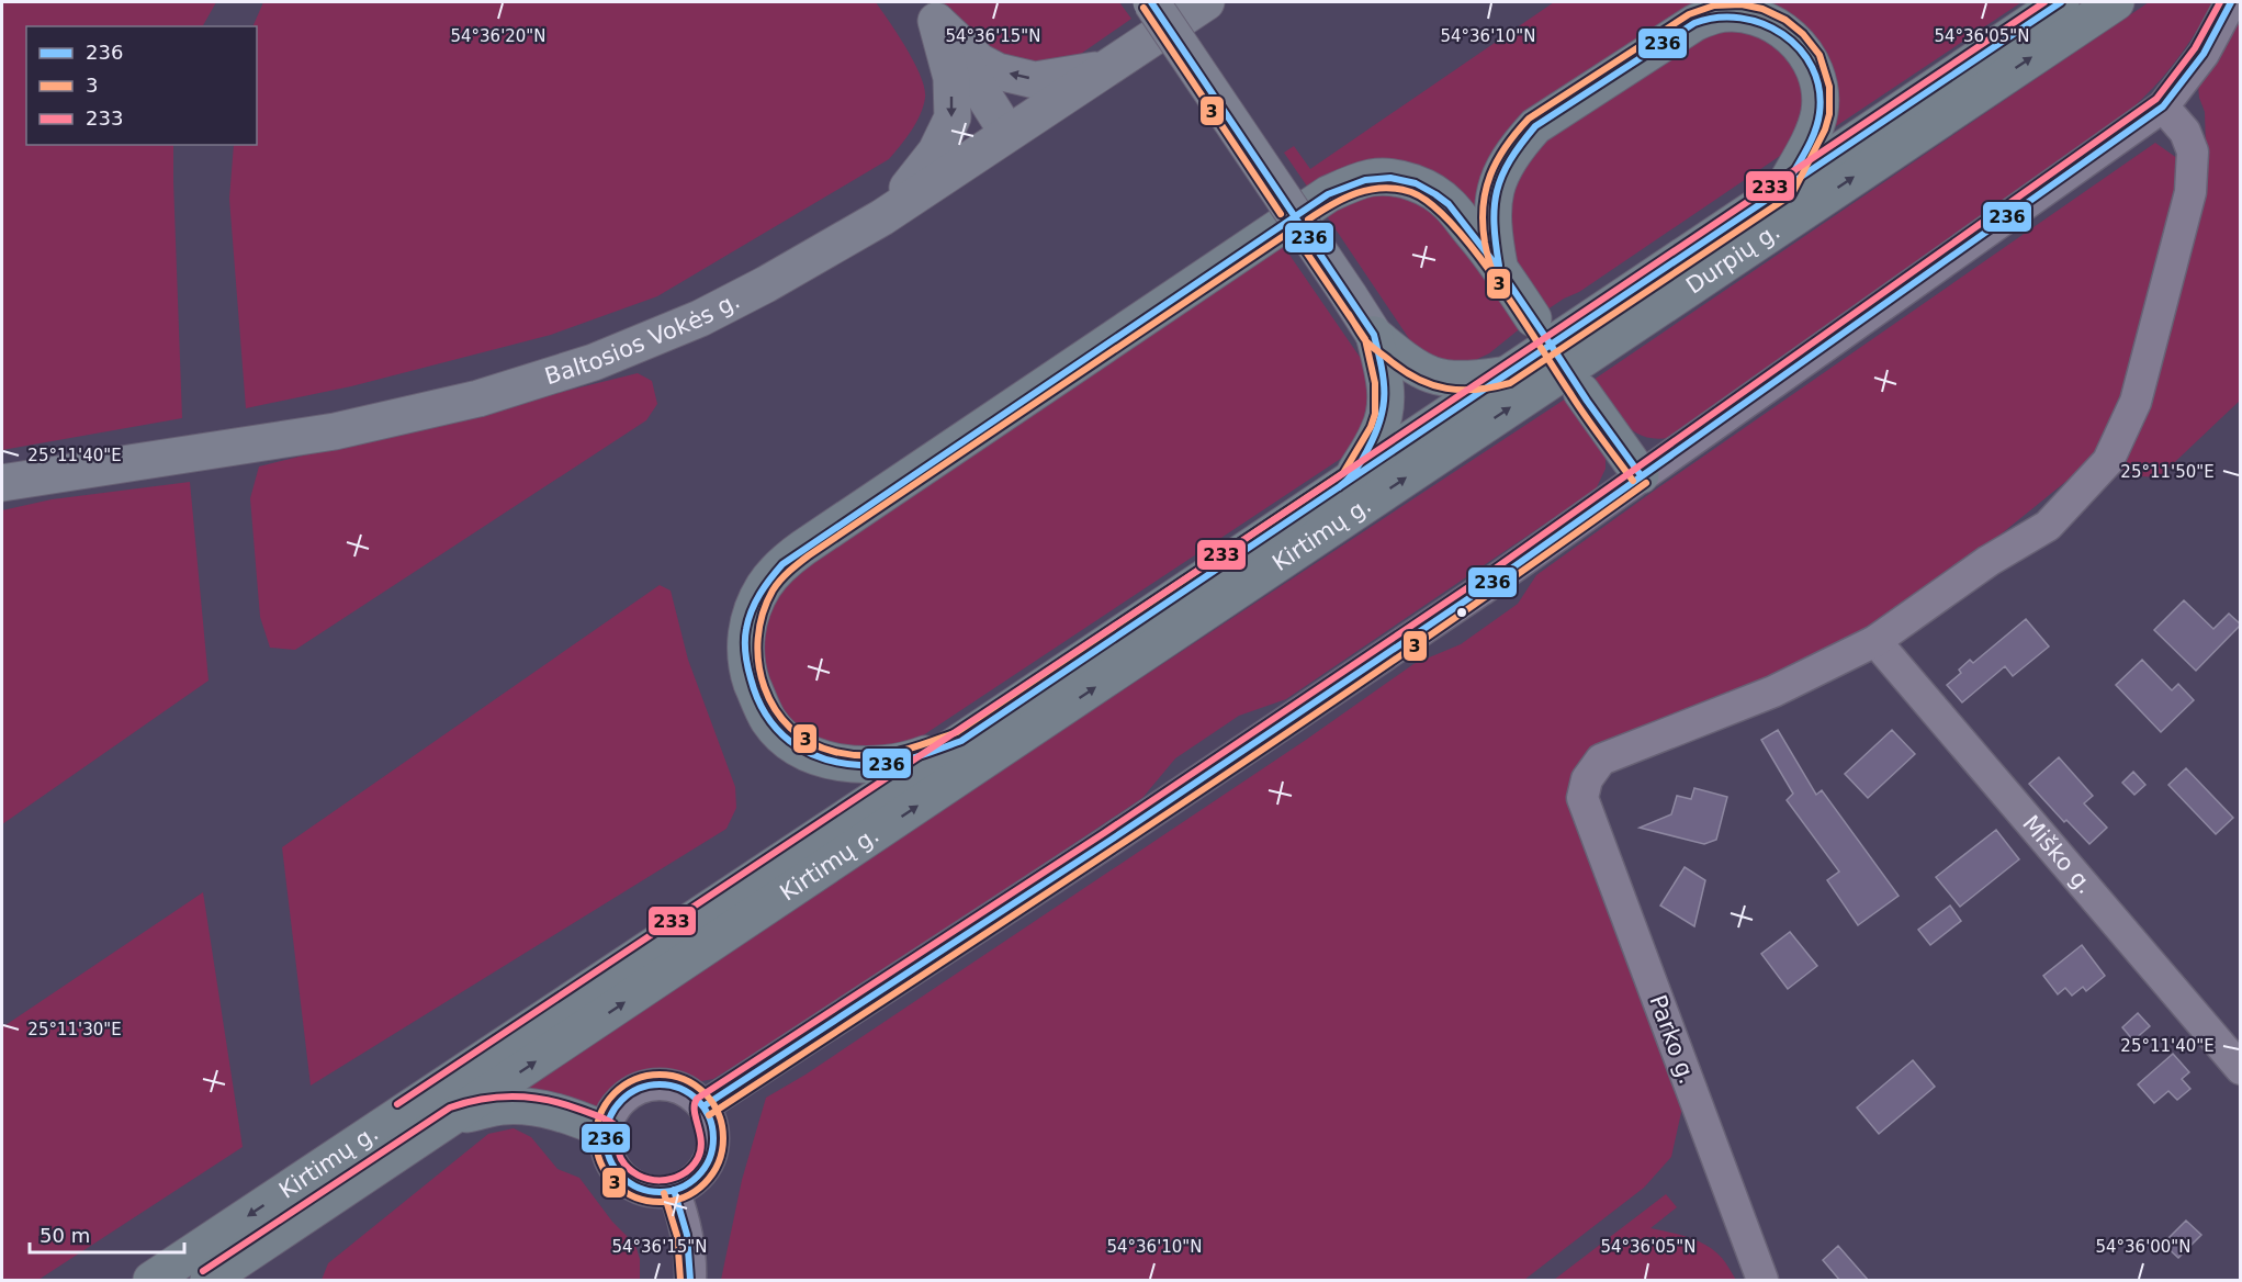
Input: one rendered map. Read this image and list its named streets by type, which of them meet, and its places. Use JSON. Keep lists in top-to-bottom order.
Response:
{
  "streets": {
    "highway": ["Durpių g.", "Kirtimų g."],
    "main road": ["Baltosios Vokės g."],
    "street": ["Miško g.", "Parko g."]
  },
  "crossings": [
    ["Durpių g.", "Kirtimų g."],
    ["Miško g.", "Parko g."]
  ],
  "lines": ["transit line 236", "transit line 233", "transit line 3"],
  "legend": ["236", "3", "233"],
  "scale_bar": "50 m",
  "coordinates": [
    "54°36'20\"N",
    "54°36'15\"N",
    "54°36'10\"N",
    "54°36'05\"N",
    "25°11'40\"E",
    "25°11'50\"E",
    "25°11'30\"E",
    "54°36'00\"N"
  ]
}
